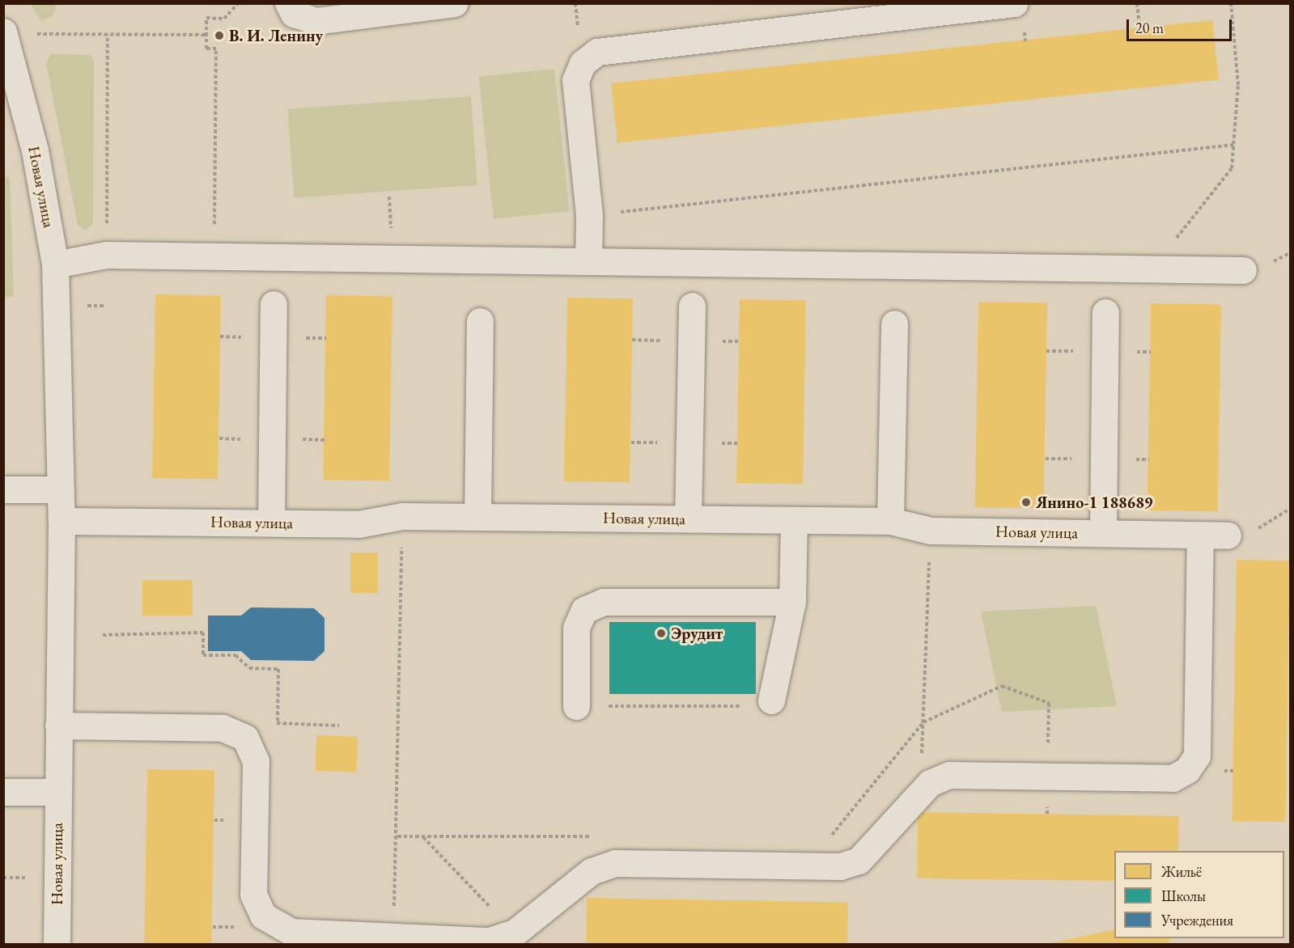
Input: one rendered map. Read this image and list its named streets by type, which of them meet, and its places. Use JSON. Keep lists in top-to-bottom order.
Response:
{
  "streets": {
    "street": ["Новая улица"]
  },
  "places": ["В. И. Ленину", "Янино-1 188689", "Эрудит"],
  "legend": ["Жильё", "Школы", "Учреждения"],
  "scale_bar": "20 m"
}
